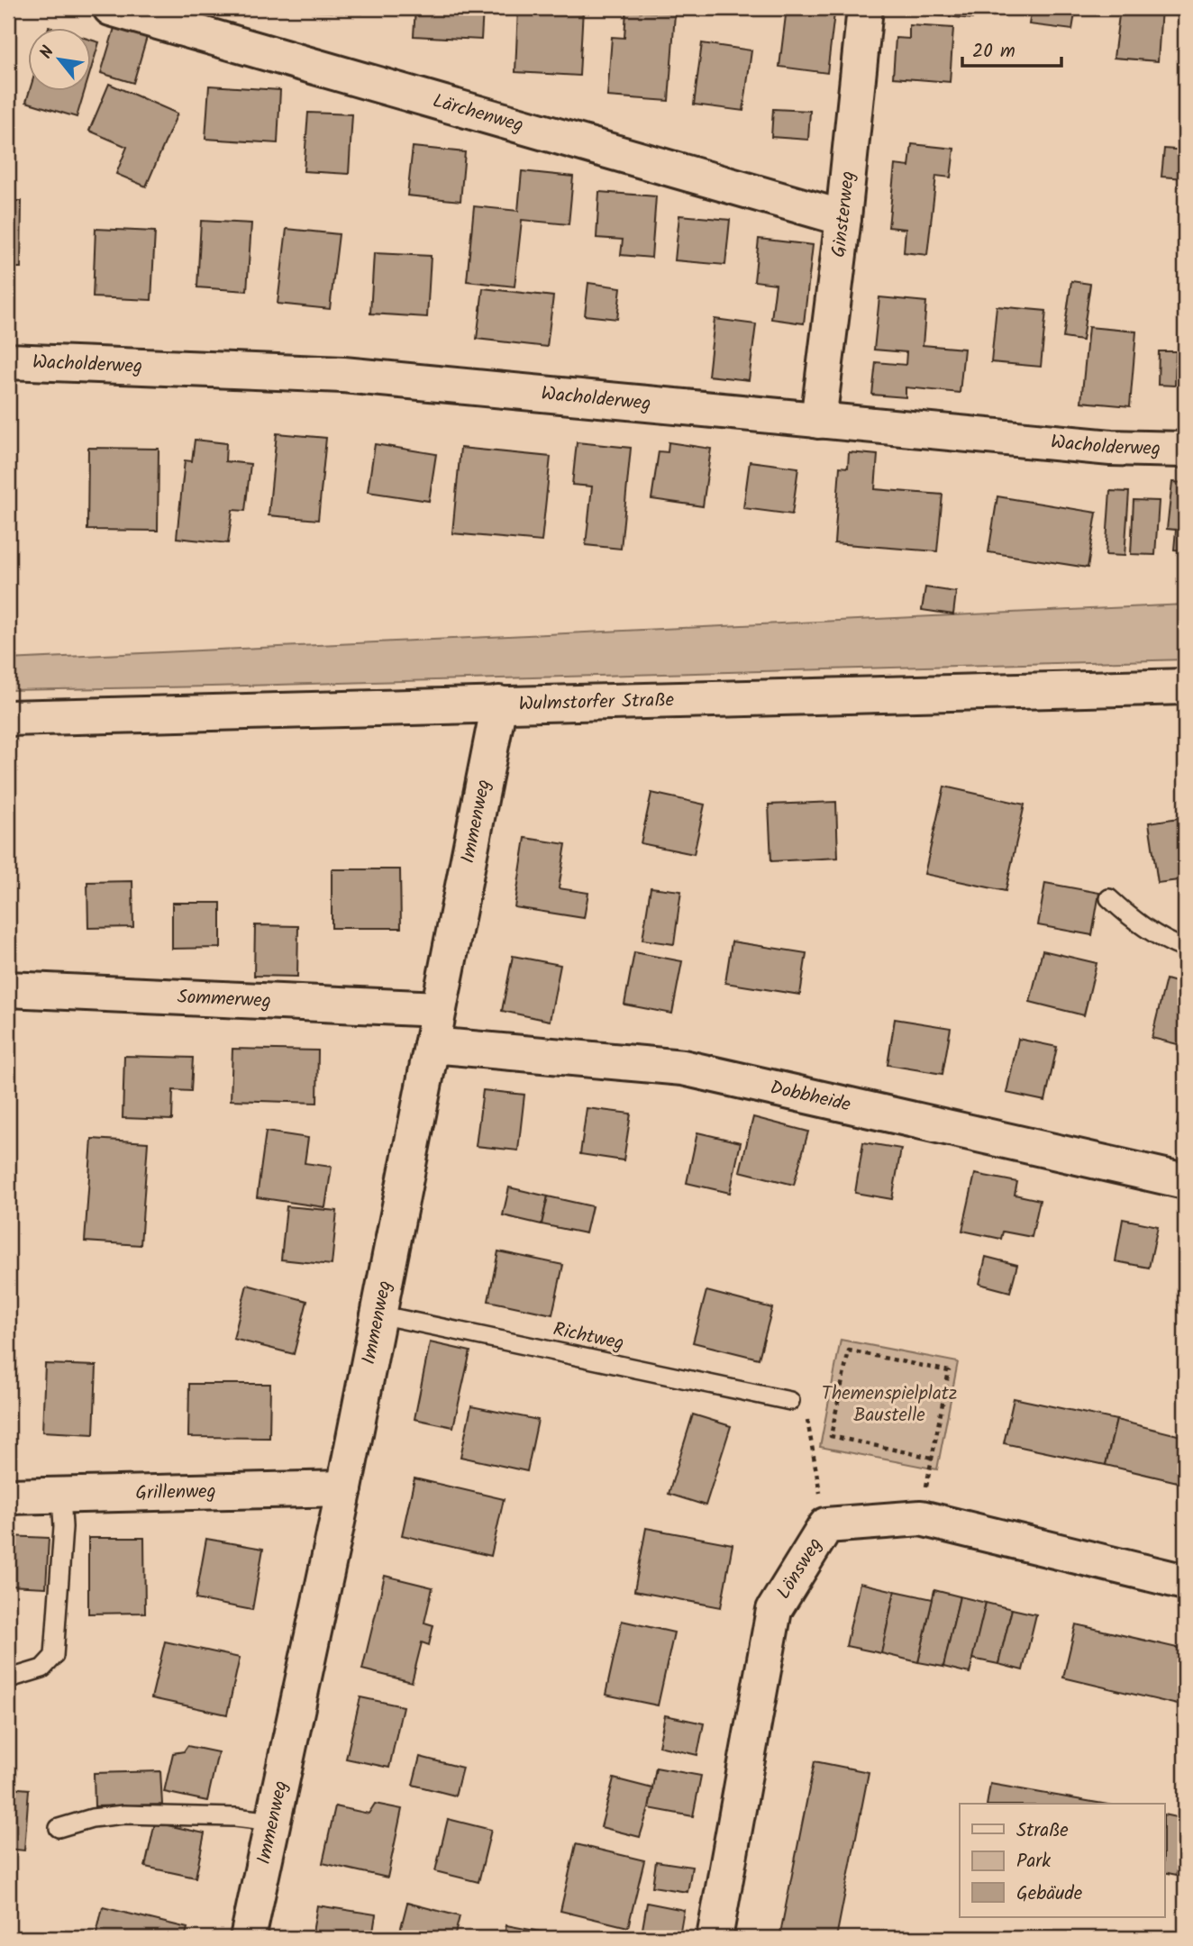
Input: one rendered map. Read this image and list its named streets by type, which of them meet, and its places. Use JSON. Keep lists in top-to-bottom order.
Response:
{
  "streets": {
    "street": [
      "Lärchenweg",
      "Ginsterweg",
      "Wacholderweg",
      "Wulmstorfer Straße",
      "Immenweg",
      "Sommerweg",
      "Dobbheide",
      "Grillenweg",
      "Lönsweg"
    ],
    "lane": ["Richtweg"]
  },
  "crossings": [
    ["Lärchenweg", "Ginsterweg"],
    ["Ginsterweg", "Wacholderweg"],
    ["Wulmstorfer Straße", "Immenweg"],
    ["Immenweg", "Sommerweg"],
    ["Immenweg", "Dobbheide"],
    ["Immenweg", "Richtweg"],
    ["Immenweg", "Grillenweg"]
  ],
  "parks": ["Themenspielplatz Baustelle"],
  "legend": ["Straße", "Park", "Gebäude"],
  "scale_bar": "20 m",
  "north": "top left"
}
